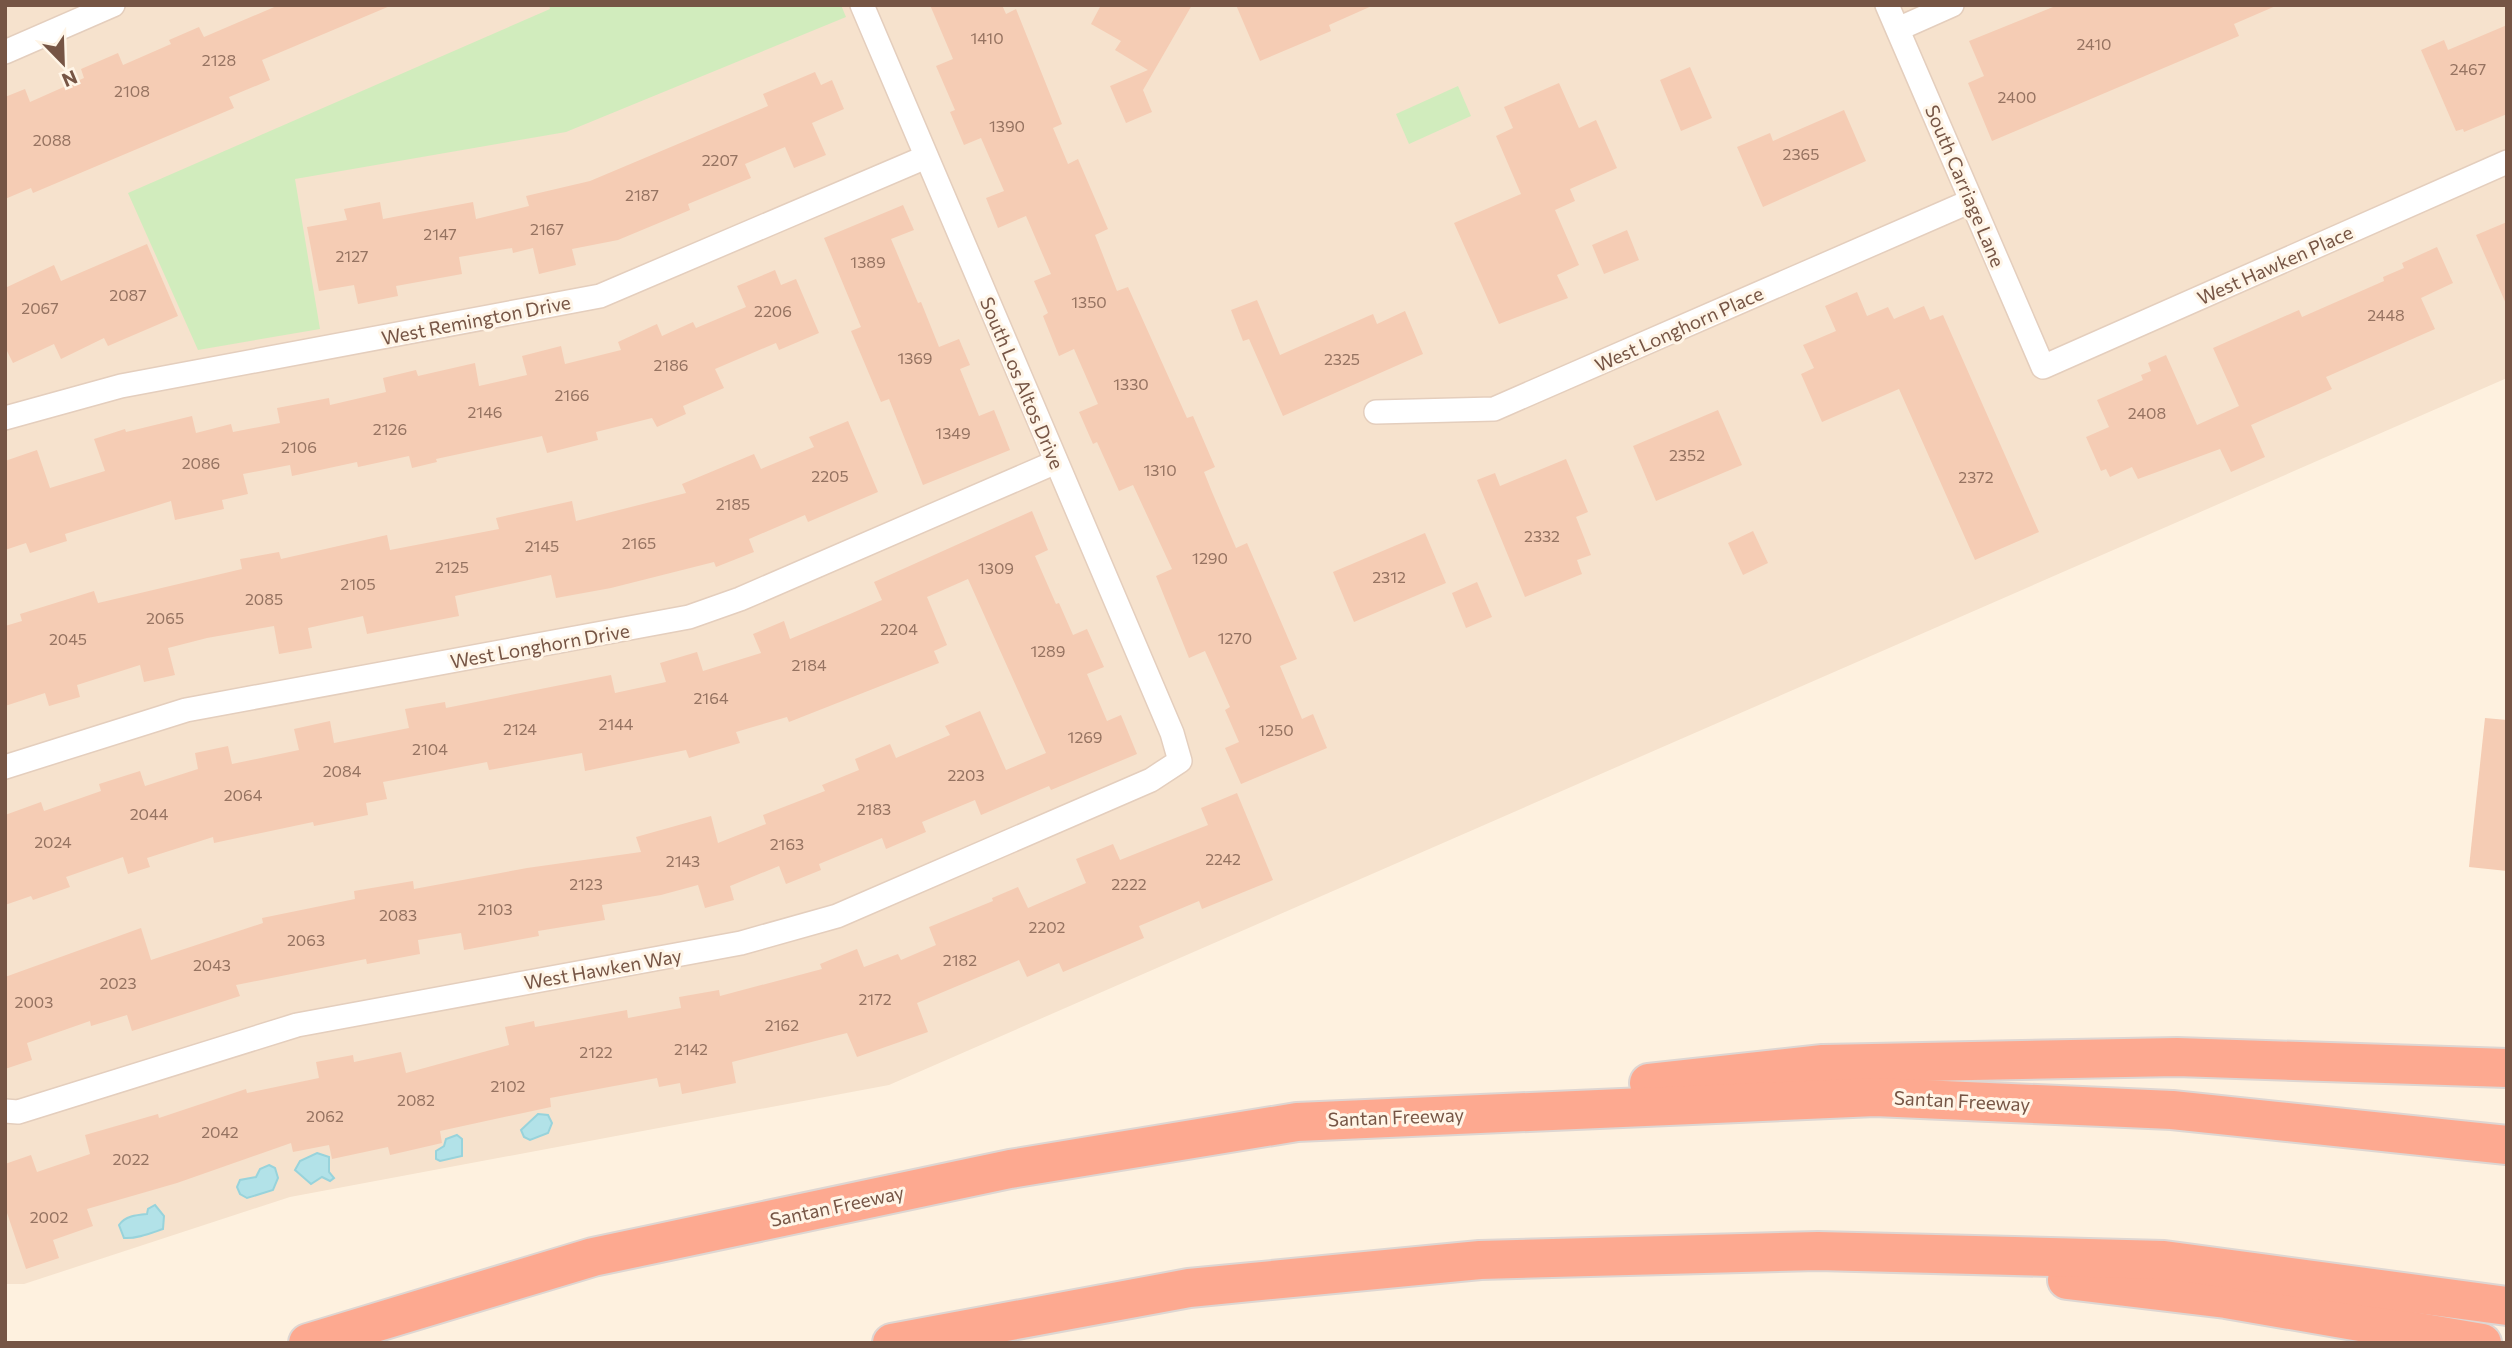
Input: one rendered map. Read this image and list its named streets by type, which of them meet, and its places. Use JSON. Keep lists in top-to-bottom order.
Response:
{
  "streets": {
    "highway": ["Santan Freeway"],
    "street": [
      "South Carriage Lane",
      "West Hawken Place",
      "West Remington Drive",
      "West Longhorn Place",
      "South Los Altos Drive",
      "West Longhorn Drive",
      "West Hawken Way"
    ]
  },
  "crossings": [
    ["South Carriage Lane", "West Hawken Place"],
    ["South Carriage Lane", "West Longhorn Place"],
    ["West Remington Drive", "South Los Altos Drive"],
    ["South Los Altos Drive", "West Longhorn Drive"],
    ["South Los Altos Drive", "West Hawken Way"]
  ],
  "house_numbers": [
    "1410",
    "2410",
    "2128",
    "2467",
    "2108",
    "2400",
    "1390",
    "2088",
    "2365",
    "2207",
    "2187",
    "2167",
    "2147",
    "2127",
    "1389",
    "2087",
    "1350",
    "2067",
    "2206",
    "2448",
    "1369",
    "2325",
    "2186",
    "1330",
    "2166",
    "2146",
    "2408",
    "2126",
    "1349",
    "2106",
    "2352",
    "2086",
    "1310",
    "2205",
    "2372",
    "2185",
    "2332",
    "2165",
    "2145",
    "1290",
    "2125",
    "1309",
    "2312",
    "2105",
    "2085",
    "2065",
    "2204",
    "1270",
    "2045",
    "1289",
    "2184",
    "2164",
    "2144",
    "2124",
    "1250",
    "1269",
    "2104",
    "2084",
    "2203",
    "2064",
    "2183",
    "2044",
    "2024",
    "2163",
    "2242",
    "2143",
    "2123",
    "2222",
    "2103",
    "2083",
    "2202",
    "2063",
    "2182",
    "2043",
    "2023",
    "2172",
    "2003",
    "2162",
    "2142",
    "2122",
    "2102",
    "2082",
    "2062",
    "2042",
    "2022",
    "2002"
  ],
  "north": "bottom right"
}
